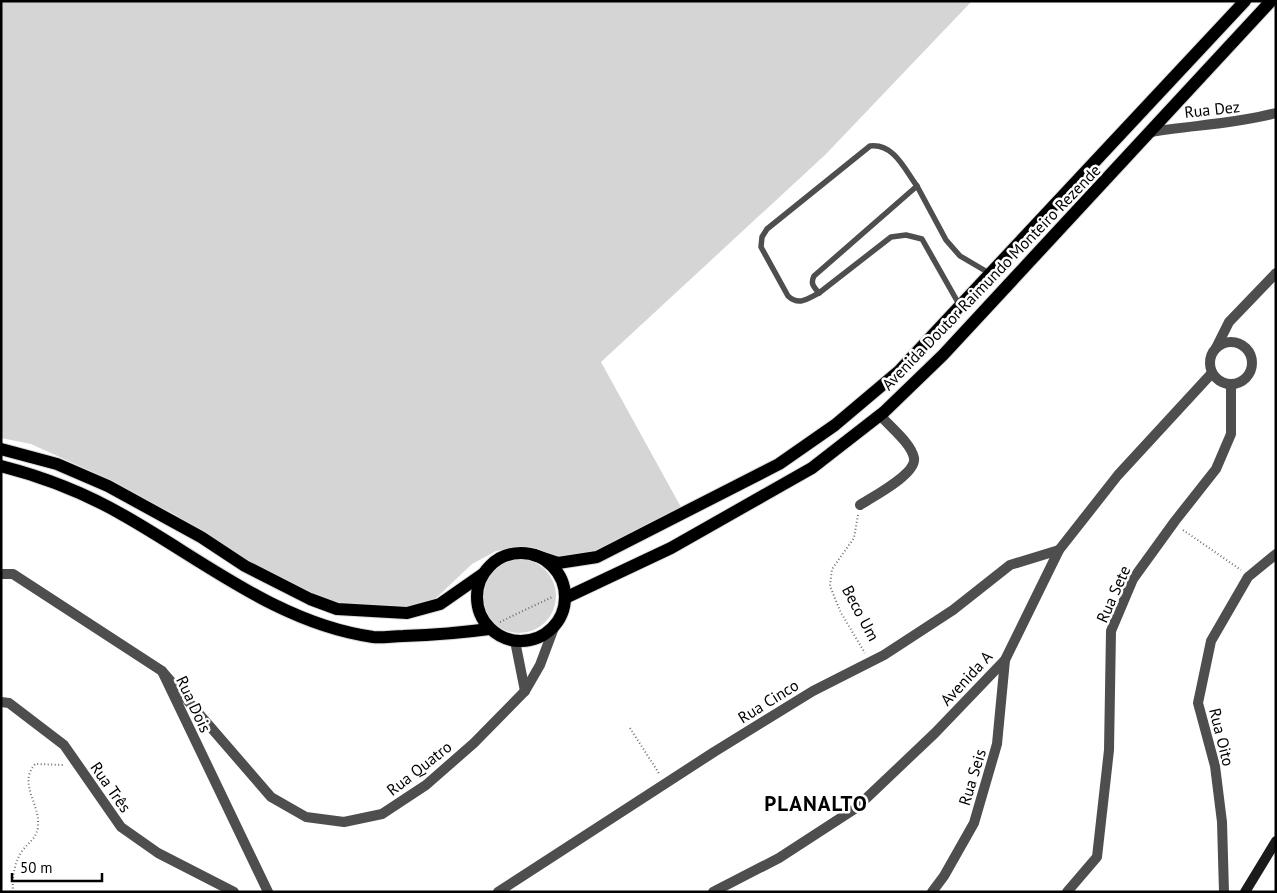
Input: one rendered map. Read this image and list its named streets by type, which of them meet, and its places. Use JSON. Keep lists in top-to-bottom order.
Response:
{
  "streets": {
    "main road": ["Avenida Doutor Raimundo Monteiro Rezende"],
    "street": [
      "Rua Dez",
      "Rua Sete",
      "Avenida A",
      "Rua Cinco",
      "Rua Dois",
      "Rua Oito",
      "Rua Quatro",
      "Rua Seis",
      "Rua Três"
    ],
    "path": ["Beco Um"]
  },
  "crossings": [
    ["Rua Dez", "Avenida Doutor Raimundo Monteiro Rezende"],
    ["Rua Sete", "Avenida A"],
    ["Beco Um", "Rua Cinco"],
    ["Avenida A", "Rua Cinco"],
    ["Avenida A", "Rua Seis"],
    ["Rua Dois", "Rua Quatro"]
  ],
  "districts": ["PLANALTO"],
  "scale_bar": "50 m"
}
